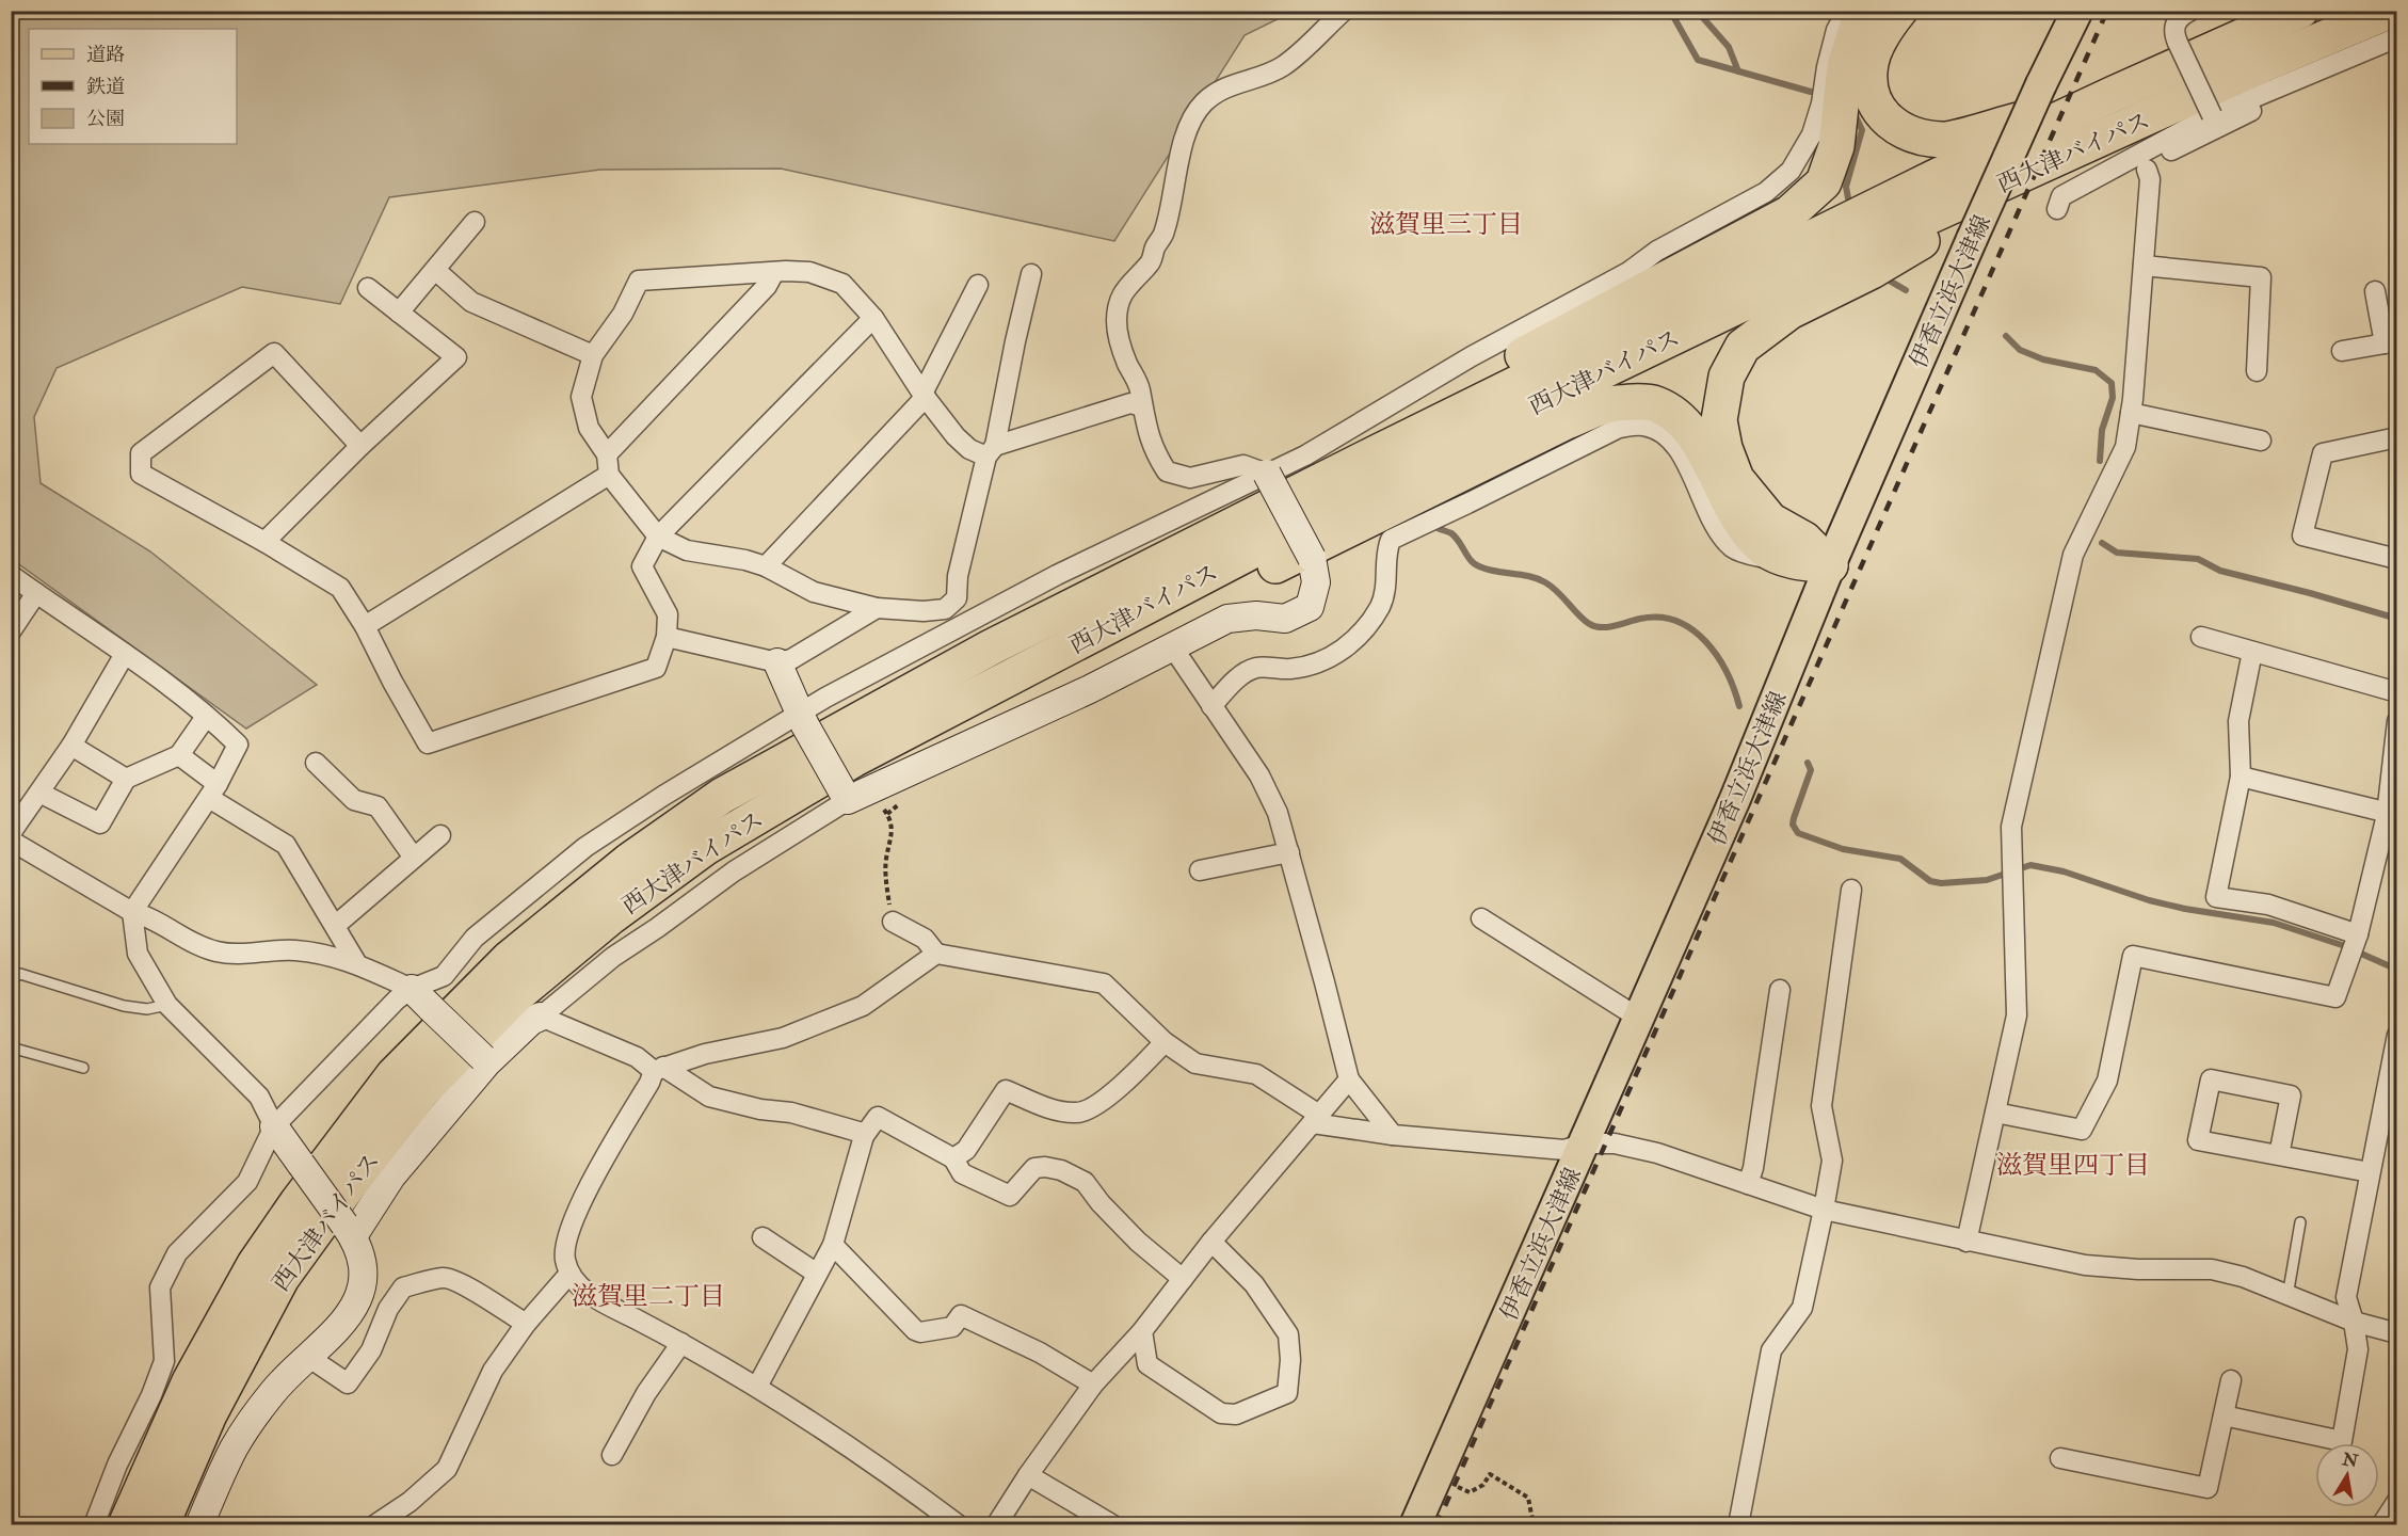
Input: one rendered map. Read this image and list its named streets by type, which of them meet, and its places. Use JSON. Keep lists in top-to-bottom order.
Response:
{
  "streets": {
    "highway": ["西大津バイパス"],
    "main road": ["伊香立浜大津線"]
  },
  "districts": ["滋賀里三丁目", "滋賀里四丁目", "滋賀里二丁目"],
  "legend": ["道路", "鉄道", "公園"],
  "north": "top"
}
